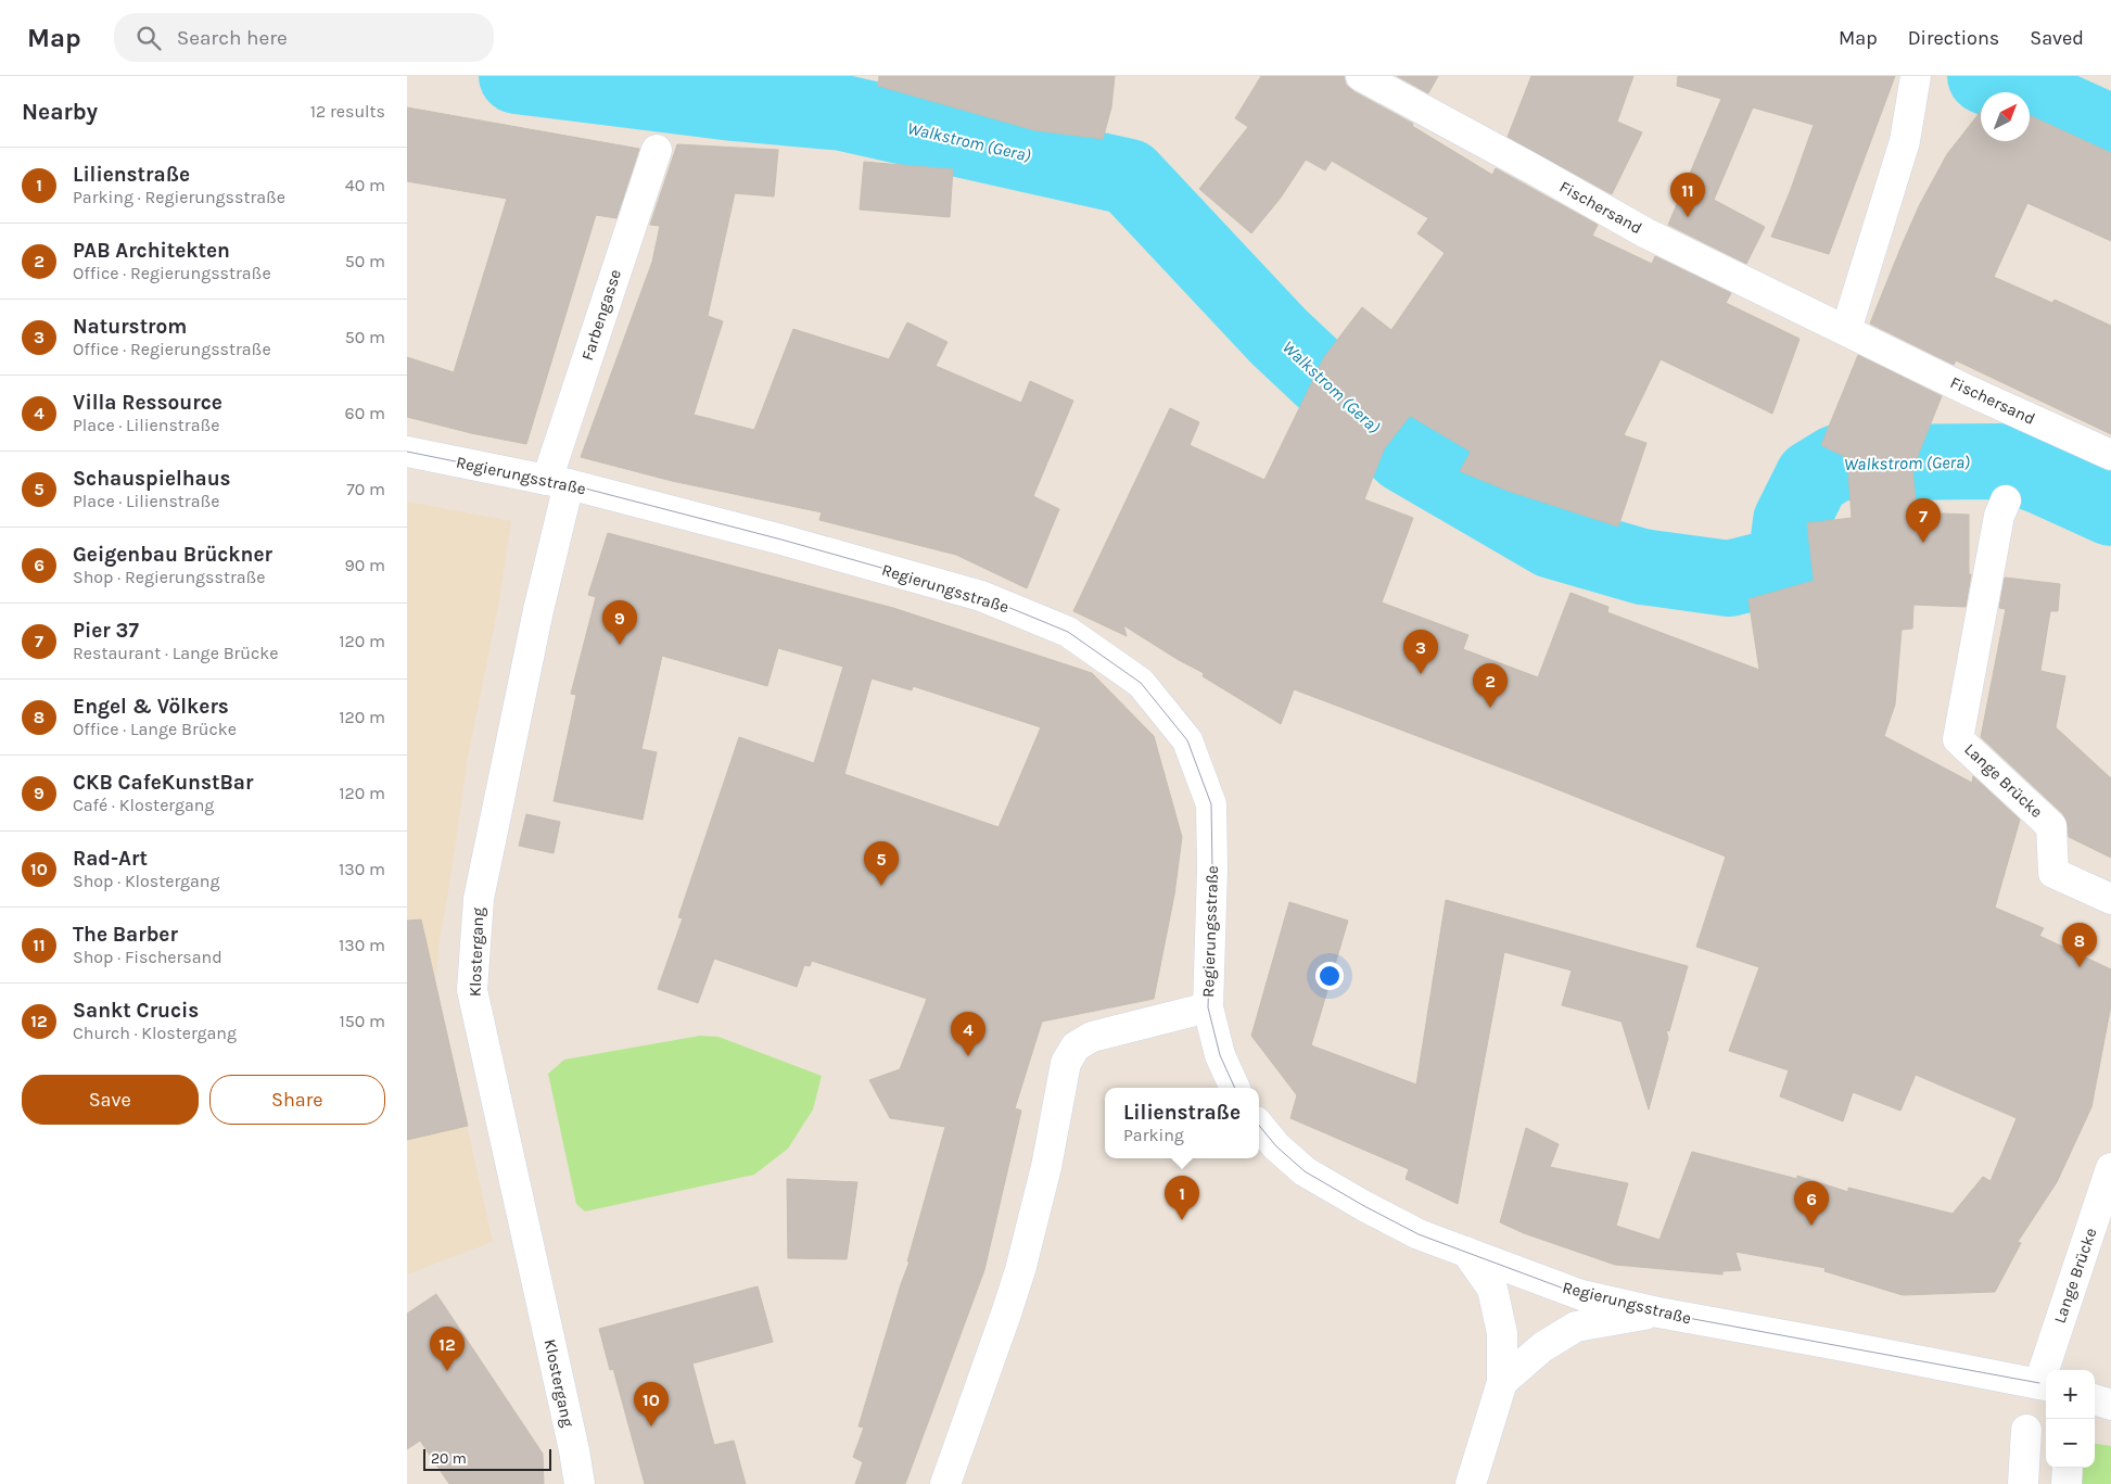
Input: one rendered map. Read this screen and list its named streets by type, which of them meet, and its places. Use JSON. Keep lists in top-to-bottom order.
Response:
{
  "streets": {
    "street": [
      "Fischersand",
      "Farbengasse",
      "Regierungsstraße",
      "Lange Brücke",
      "Klostergang"
    ]
  },
  "crossings": [
    ["Farbengasse", "Regierungsstraße"],
    ["Farbengasse", "Klostergang"],
    ["Regierungsstraße", "Lange Brücke"],
    ["Regierungsstraße", "Klostergang"]
  ],
  "water": ["Walkstrom (Gera)"],
  "scale_bar": "20 m",
  "north": "top right",
  "page": {
    "header": "Map",
    "search": "Search here",
    "nav": ["Map", "Directions", "Saved"],
    "heading": ["Nearby", "12 results"],
    "list": [
      {
        "mark": "1",
        "name": "Lilienstraße",
        "note": "Parking · Regierungsstraße",
        "value": "40 m"
      },
      {
        "mark": "2",
        "name": "PAB Architekten",
        "note": "Office · Regierungsstraße",
        "value": "50 m"
      },
      {
        "mark": "3",
        "name": "Naturstrom",
        "note": "Office · Regierungsstraße",
        "value": "50 m"
      },
      {
        "mark": "4",
        "name": "Villa Ressource",
        "note": "Place · Lilienstraße",
        "value": "60 m"
      },
      {
        "mark": "5",
        "name": "Schauspielhaus",
        "note": "Place · Lilienstraße",
        "value": "70 m"
      },
      {
        "mark": "6",
        "name": "Geigenbau Brückner",
        "note": "Shop · Regierungsstraße",
        "value": "90 m"
      },
      {
        "mark": "7",
        "name": "Pier 37",
        "note": "Restaurant · Lange Brücke",
        "value": "120 m"
      },
      {
        "mark": "8",
        "name": "Engel & Völkers",
        "note": "Office · Lange Brücke",
        "value": "120 m"
      },
      {
        "mark": "9",
        "name": "CKB CafeKunstBar",
        "note": "Café · Klostergang",
        "value": "120 m"
      },
      {
        "mark": "10",
        "name": "Rad-Art",
        "note": "Shop · Klostergang",
        "value": "130 m"
      },
      {
        "mark": "11",
        "name": "The Barber",
        "note": "Shop · Fischersand",
        "value": "130 m"
      },
      {
        "mark": "12",
        "name": "Sankt Crucis",
        "note": "Church · Klostergang",
        "value": "150 m"
      }
    ],
    "pins": [
      "11",
      "7",
      "9",
      "3",
      "2",
      "5",
      "8",
      "4",
      "1",
      "6",
      "12",
      "10"
    ],
    "buttons": ["Save", "Share"],
    "popup": ["Lilienstraße", "Parking"],
    "map_buttons": ["+", "−"],
    "scale": "20 m"
  }
}
